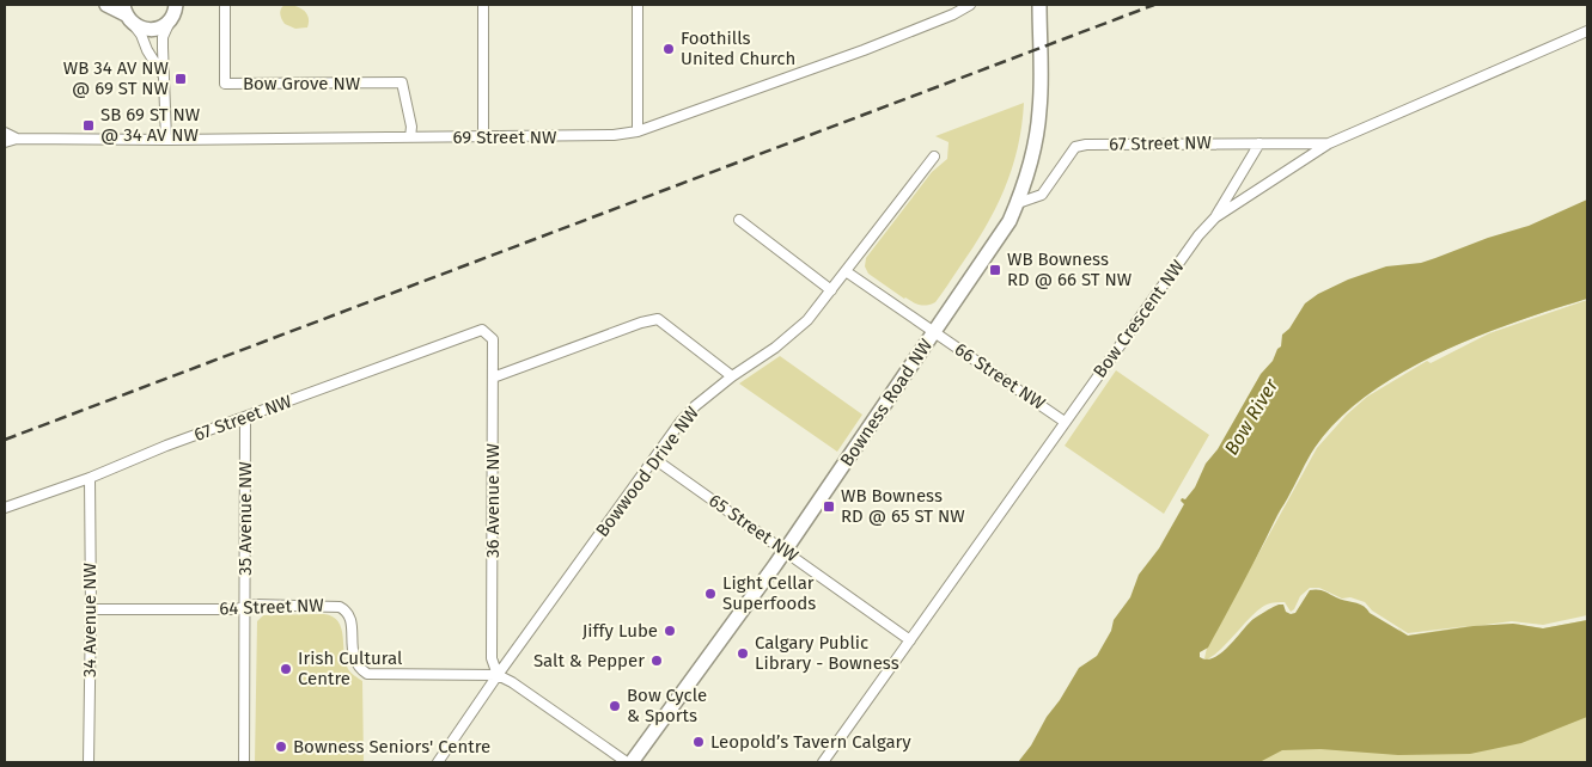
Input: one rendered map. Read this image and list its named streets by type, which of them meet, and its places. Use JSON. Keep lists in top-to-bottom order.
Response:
{
  "streets": {
    "street": [
      "Bow Grove NW",
      "69 Street NW",
      "67 Street NW",
      "Bow Crescent NW",
      "66 Street NW",
      "Bowness Road NW",
      "Bowwood Drive NW",
      "36 Avenue NW",
      "35 Avenue NW",
      "65 Street NW",
      "64 Street NW",
      "34 Avenue NW"
    ]
  },
  "crossings": [
    ["Bow Grove NW", "69 Street NW"],
    ["67 Street NW", "Bow Crescent NW"],
    ["67 Street NW", "Bowness Road NW"],
    ["67 Street NW", "36 Avenue NW"],
    ["67 Street NW", "35 Avenue NW"],
    ["67 Street NW", "34 Avenue NW"],
    ["Bow Crescent NW", "66 Street NW"],
    ["Bow Crescent NW", "65 Street NW"],
    ["66 Street NW", "Bowness Road NW"],
    ["66 Street NW", "Bowwood Drive NW"],
    ["Bowness Road NW", "65 Street NW"],
    ["Bowwood Drive NW", "36 Avenue NW"],
    ["Bowwood Drive NW", "65 Street NW"],
    ["Bowwood Drive NW", "64 Street NW"],
    ["36 Avenue NW", "64 Street NW"],
    ["35 Avenue NW", "64 Street NW"],
    ["64 Street NW", "34 Avenue NW"]
  ],
  "water": ["Bow River"],
  "places": {
    "other": [
      "Foothills United Church",
      "Light Cellar Superfoods",
      "Jiffy Lube",
      "Calgary Public Library - Bowness",
      "Salt & Pepper",
      "Irish Cultural Centre",
      "Bow Cycle & Sports",
      "Leopold’s Tavern Calgary",
      "Bowness Seniors' Centre"
    ],
    "transit": [
      "WB 34 AV NW @ 69 ST NW",
      "SB 69 ST NW @ 34 AV NW",
      "WB Bowness RD @ 66 ST NW",
      "WB Bowness RD @ 65 ST NW"
    ]
  }
}
